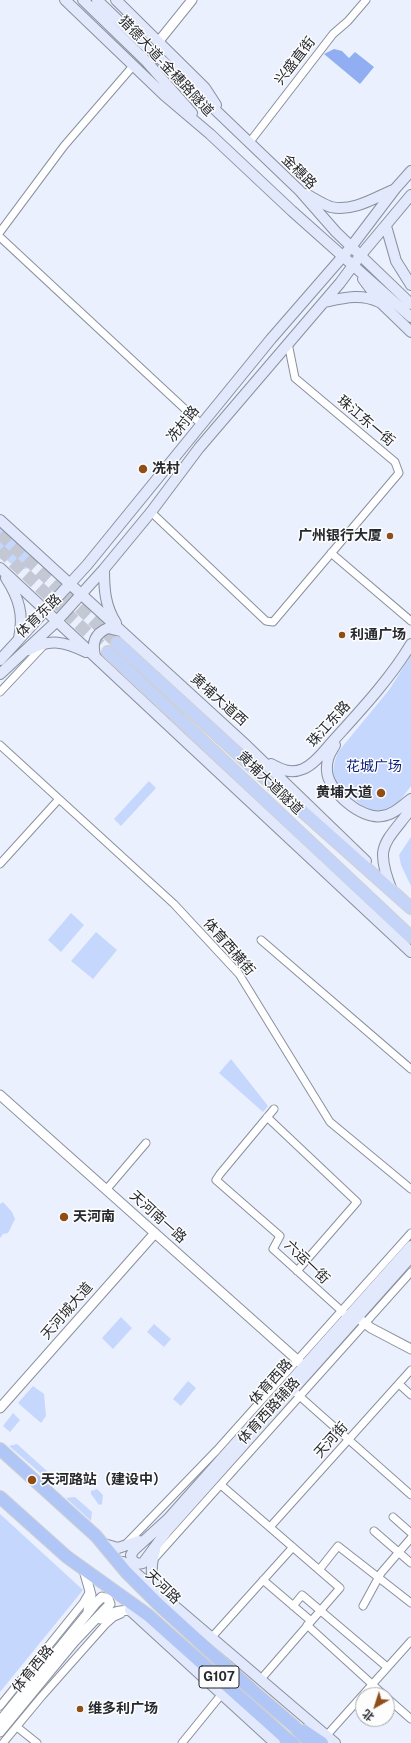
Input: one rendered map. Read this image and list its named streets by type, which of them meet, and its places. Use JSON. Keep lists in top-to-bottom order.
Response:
{
  "streets": {
    "highway": ["天河路", "G107"],
    "main road": [
      "猎德大道-金穗路隧道",
      "金穗路",
      "冼村路",
      "体育东路",
      "黄埔大道西",
      "珠江东路",
      "黄埔大道隧道",
      "体育西路"
    ],
    "street": [
      "兴盛直街",
      "珠江东一街",
      "体育西横街",
      "天河南一路",
      "六运一街",
      "天河城大道",
      "体育西路辅路",
      "天河街"
    ]
  },
  "crossings": [
    ["兴盛直街", "金穗路"],
    ["猎德大道-金穗路隧道", "金穗路"],
    ["金穗路", "冼村路"],
    ["珠江东一街", "冼村路"],
    ["冼村路", "体育东路"],
    ["冼村路", "黄埔大道西"],
    ["体育东路", "黄埔大道西"],
    ["黄埔大道西", "珠江东路"],
    ["黄埔大道西", "黄埔大道隧道"],
    ["天河南一路", "天河城大道"],
    ["天河南一路", "体育西路"],
    ["六运一街", "体育西路"],
    ["体育西路", "体育西路辅路"]
  ],
  "parks": ["花城广场"],
  "places": [
    "冼村",
    "广州银行大厦",
    "利通广场",
    "黄埔大道",
    "天河南",
    "天河路站（建设中）",
    "维多利广场"
  ],
  "north": "bottom left"
}
